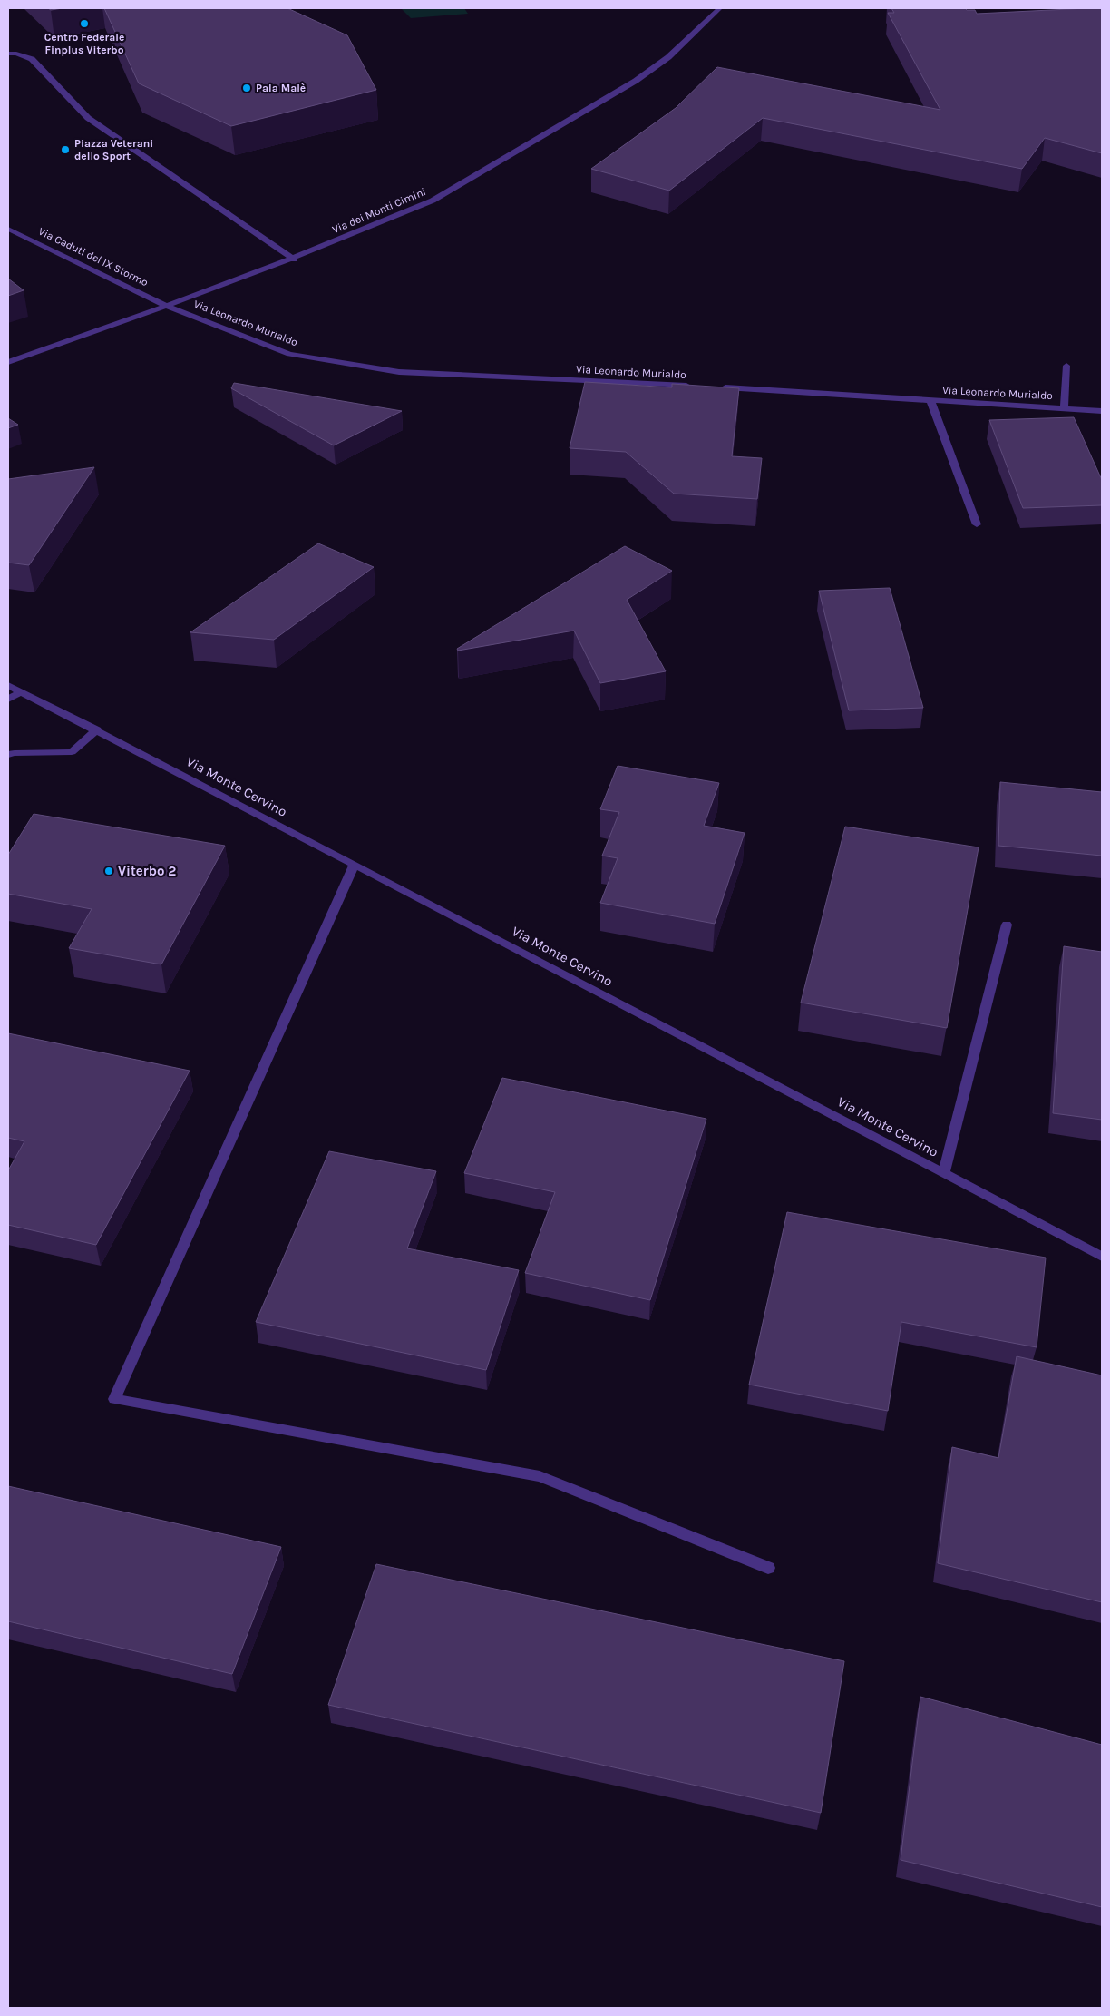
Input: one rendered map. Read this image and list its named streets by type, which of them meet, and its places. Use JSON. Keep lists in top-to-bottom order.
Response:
{
  "streets": {
    "street": [
      "Via dei Monti Cimini",
      "Via Caduti del IX Stormo",
      "Via Leonardo Murialdo",
      "Via Monte Cervino"
    ]
  },
  "crossings": [
    ["Via dei Monti Cimini", "Via Caduti del IX Stormo"],
    ["Via dei Monti Cimini", "Via Leonardo Murialdo"],
    ["Via Caduti del IX Stormo", "Via Leonardo Murialdo"]
  ],
  "places": [
    "Centro Federale Finplus Viterbo",
    "Pala Malè",
    "Piazza Veterani dello Sport",
    "Viterbo 2"
  ]
}
